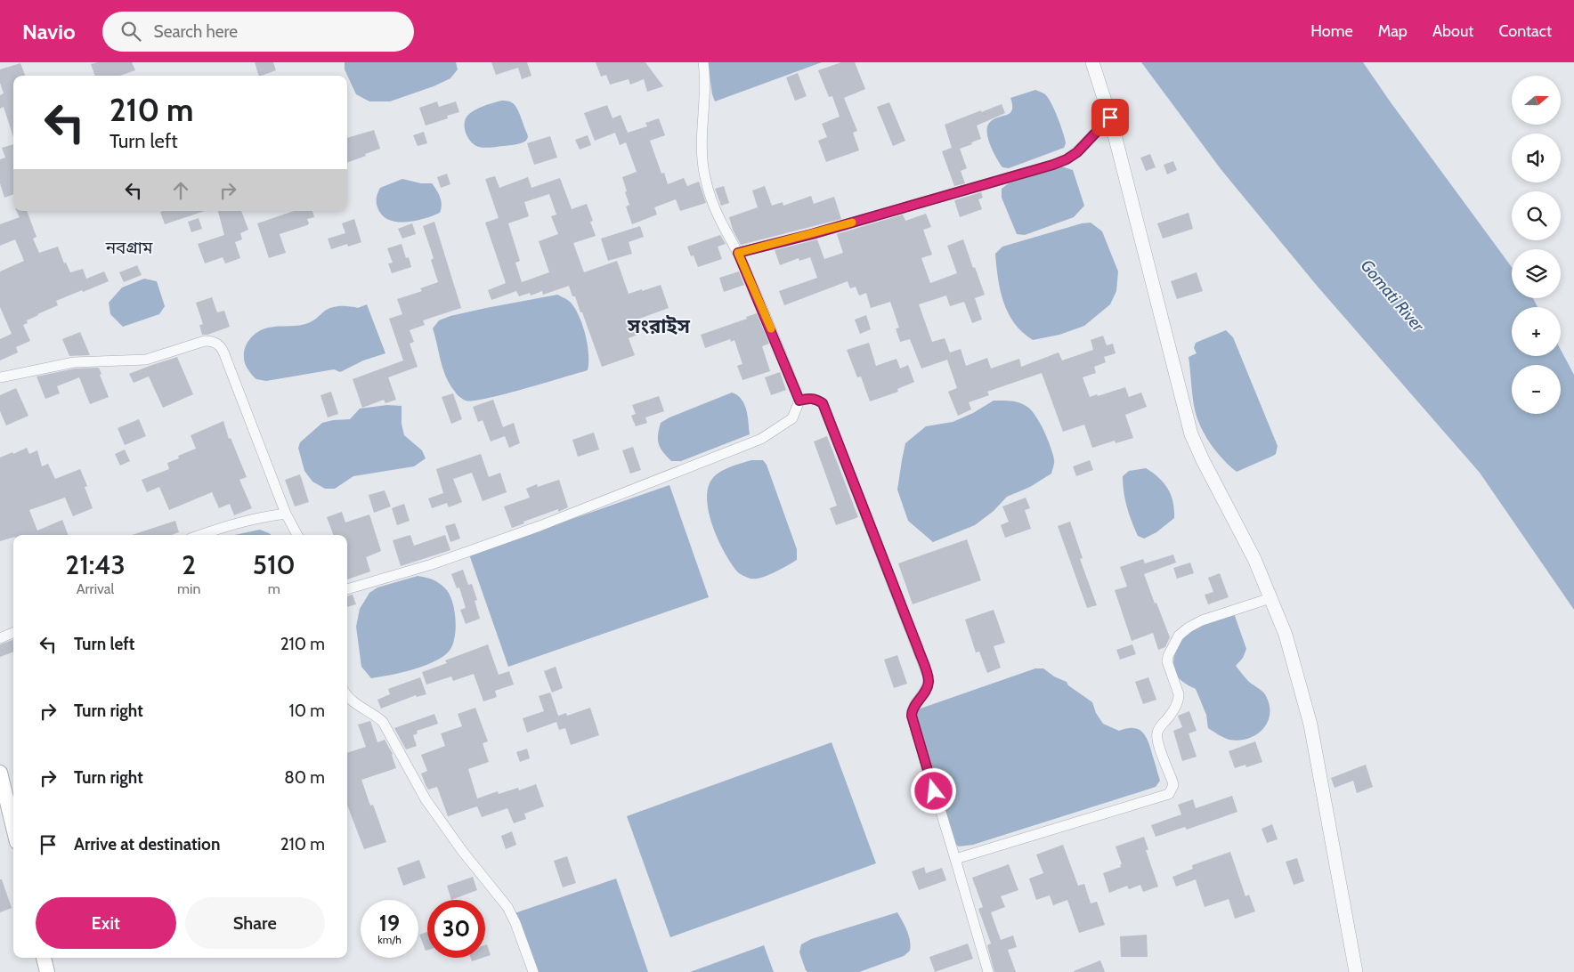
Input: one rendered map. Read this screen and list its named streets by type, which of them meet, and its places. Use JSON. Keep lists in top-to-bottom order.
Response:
{
  "districts": ["নবগ্ৰাম", "সংরাইস"],
  "water": ["Gomati River"],
  "north": "right",
  "page": {
    "header": "Navio",
    "search": "Search here",
    "nav": [
      "Home",
      "Map",
      "About",
      "Contact"
    ],
    "map_buttons": ["+", "−"],
    "turn": ["210 m", "Turn left"],
    "eta": [
      "21:43",
      "Arrival",
      "2",
      "min",
      "510",
      "m"
    ],
    "list": [
      {
        "name": "Turn left",
        "value": "210 m"
      },
      {
        "name": "Turn right",
        "value": "10 m"
      },
      {
        "name": "Turn right",
        "value": "80 m"
      },
      {
        "name": "Arrive at destination",
        "value": "210 m"
      }
    ],
    "buttons": ["Exit", "Share"],
    "speed": "19 km/h",
    "limit": "30"
  }
}
